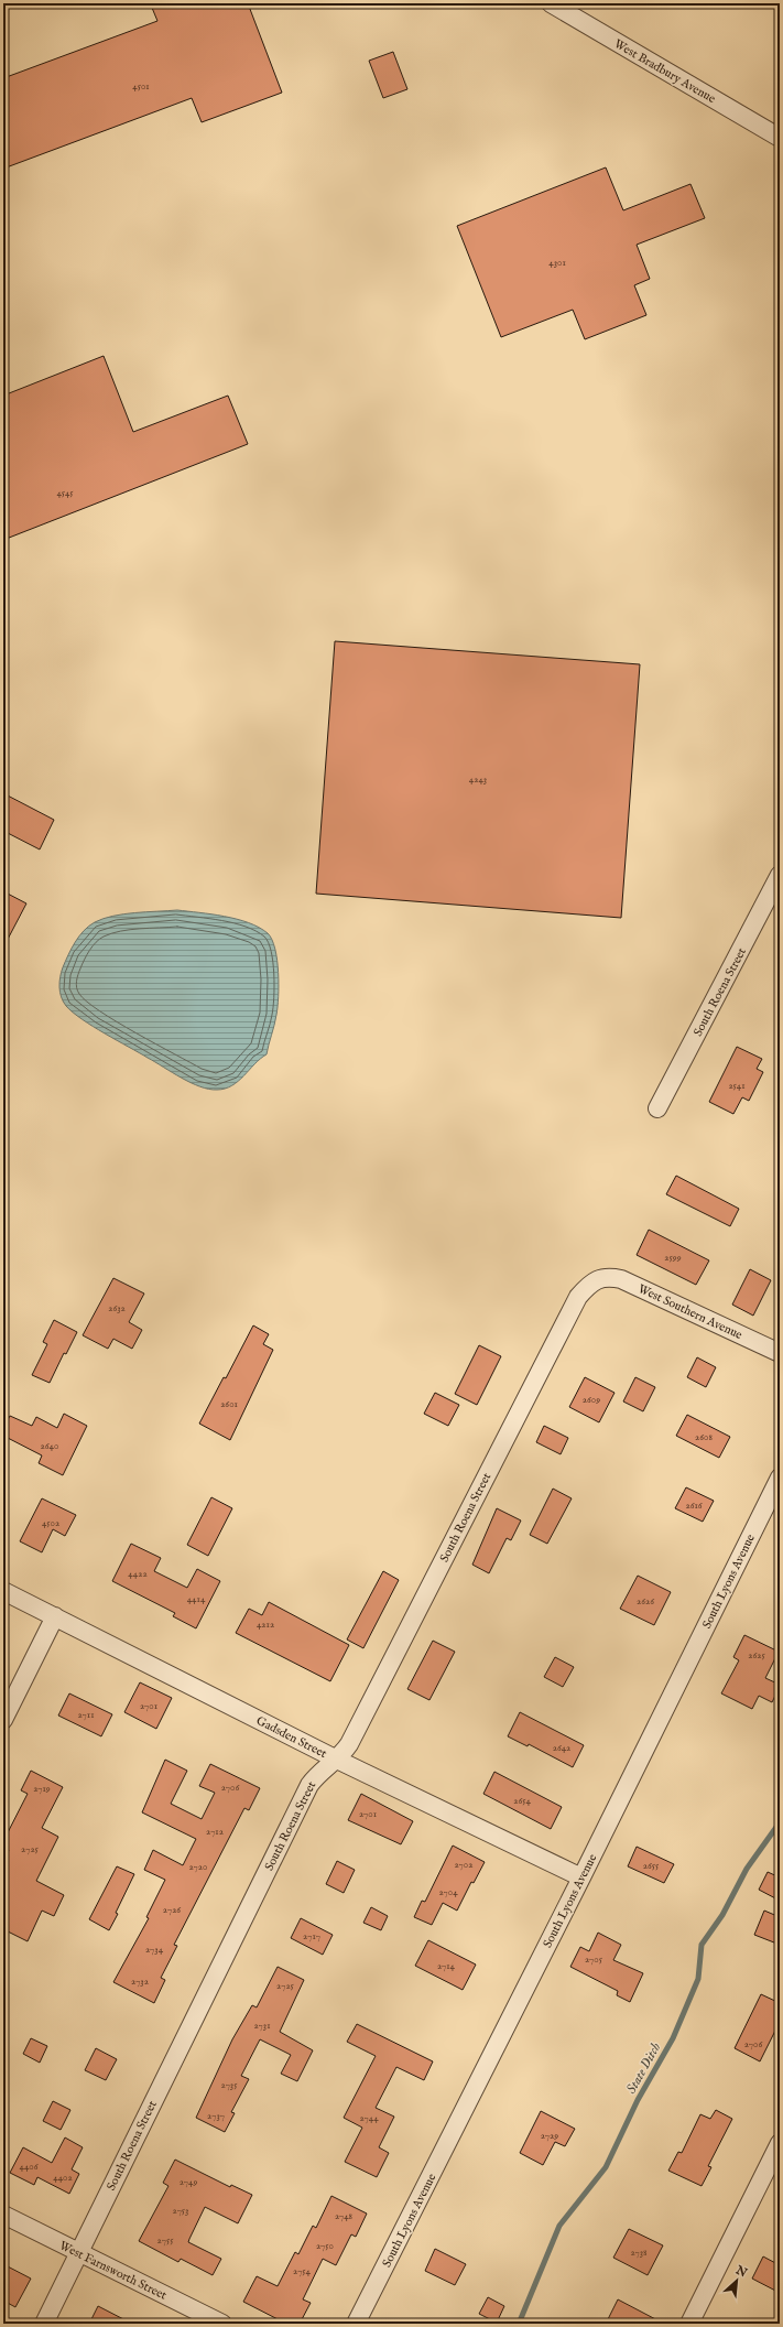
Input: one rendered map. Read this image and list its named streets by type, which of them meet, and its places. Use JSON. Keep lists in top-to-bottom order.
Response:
{
  "streets": {
    "street": [
      "West Bradbury Avenue",
      "South Roena Street",
      "West Southern Avenue",
      "South Lyons Avenue",
      "Gadsden Street",
      "West Farnsworth Street"
    ]
  },
  "crossings": [
    ["South Roena Street", "West Southern Avenue"],
    ["South Roena Street", "Gadsden Street"],
    ["South Roena Street", "West Farnsworth Street"],
    ["South Lyons Avenue", "Gadsden Street"]
  ],
  "water": ["State Ditch"],
  "house_numbers": [
    "4501",
    "4301",
    "4545",
    "4243",
    "2541",
    "2599",
    "2632",
    "2609",
    "2601",
    "2608",
    "2640",
    "2616",
    "4502",
    "4422",
    "4414",
    "2626",
    "4212",
    "2625",
    "2701",
    "2711",
    "2642",
    "2706",
    "2719",
    "2654",
    "2701",
    "2712",
    "2725",
    "2702",
    "2655",
    "2720",
    "2704",
    "2726",
    "2717",
    "2734",
    "2705",
    "2714",
    "2732",
    "2725",
    "2731",
    "2706",
    "2735",
    "2737",
    "2744",
    "2729",
    "4406",
    "4402",
    "2749",
    "2753",
    "2748",
    "2755",
    "2750",
    "2738",
    "2754"
  ],
  "north": "top right"
}
